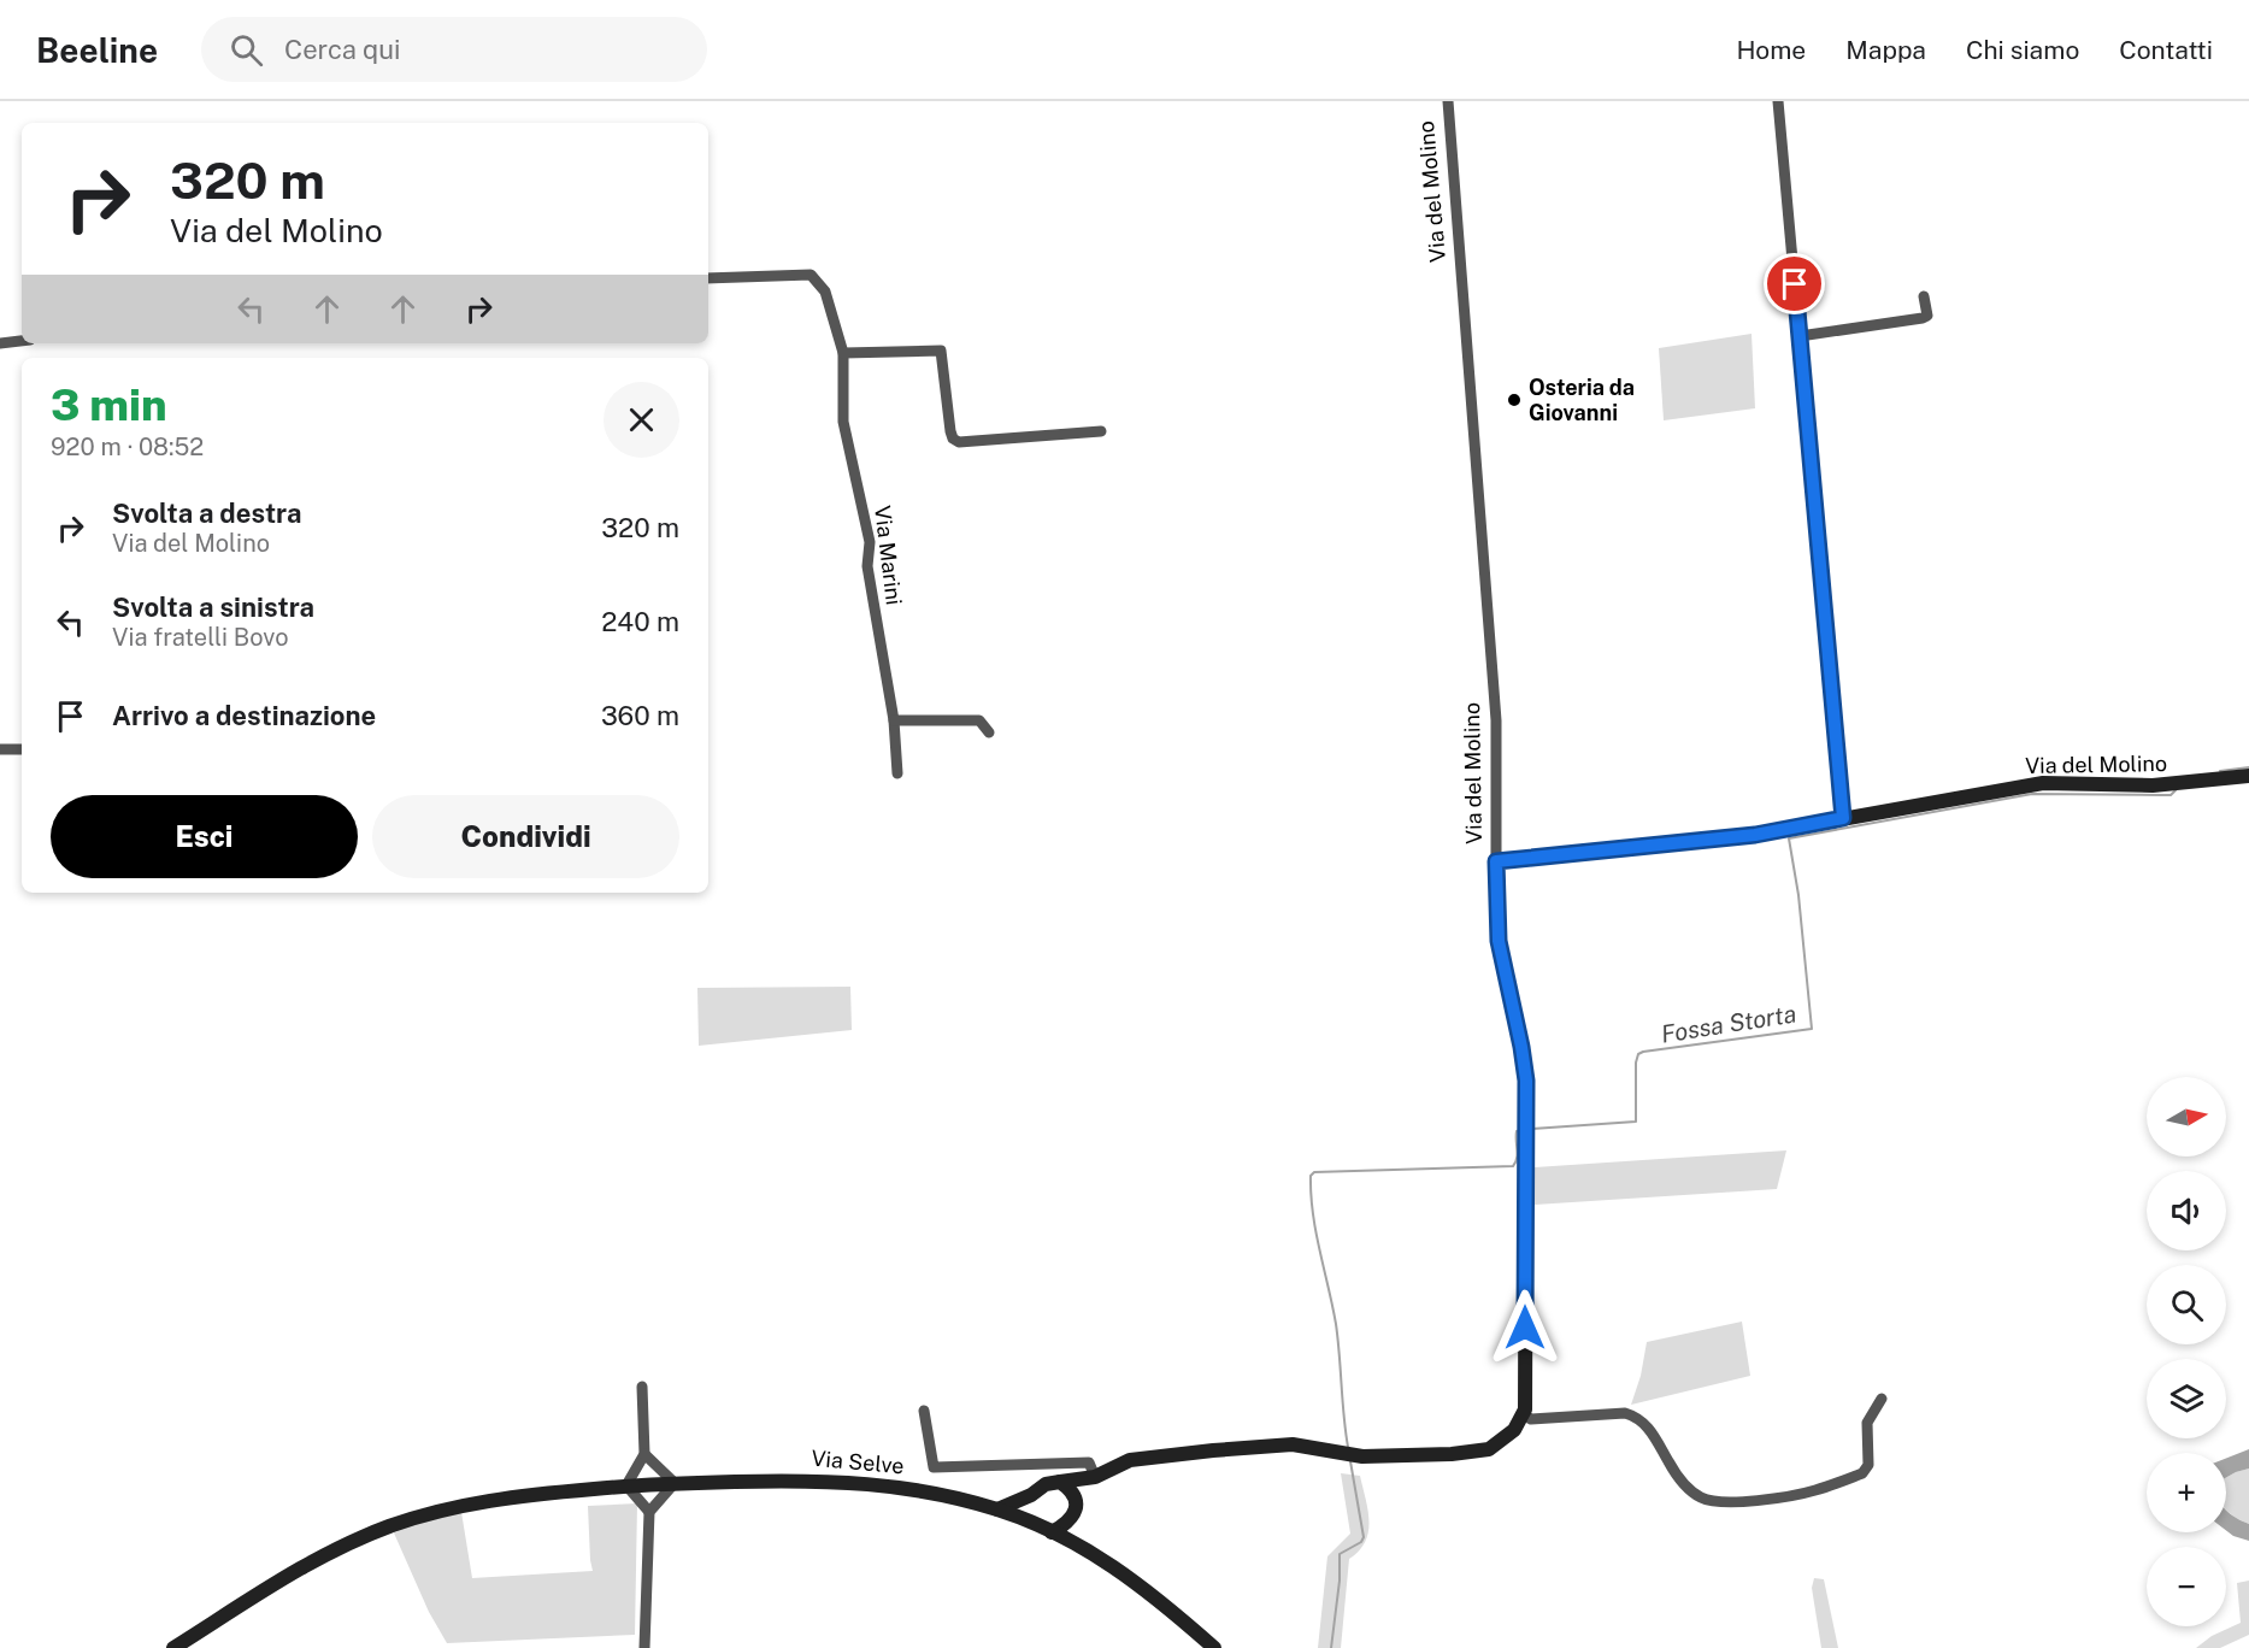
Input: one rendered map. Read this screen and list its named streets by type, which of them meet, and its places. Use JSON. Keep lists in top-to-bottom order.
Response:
{
  "streets": {
    "street": ["Via del Molino", "Via Marini", "Via Selve"]
  },
  "water": ["Fossa Storta"],
  "places": ["Osteria da Giovanni"],
  "north": "right",
  "page": {
    "header": "Beeline",
    "search": "Cerca qui",
    "nav": [
      "Home",
      "Mappa",
      "Chi siamo",
      "Contatti"
    ],
    "turn": ["320 m", "Via del Molino"],
    "heading": ["3 min", "920 m · 08:52"],
    "list": [
      {
        "name": "Svolta a destra",
        "note": "Via del Molino",
        "value": "320 m"
      },
      {
        "name": "Svolta a sinistra",
        "note": "Via fratelli Bovo",
        "value": "240 m"
      },
      {
        "name": "Arrivo a destinazione",
        "value": "360 m"
      }
    ],
    "buttons": ["Esci", "Condividi"],
    "map_buttons": ["+", "−"]
  }
}
